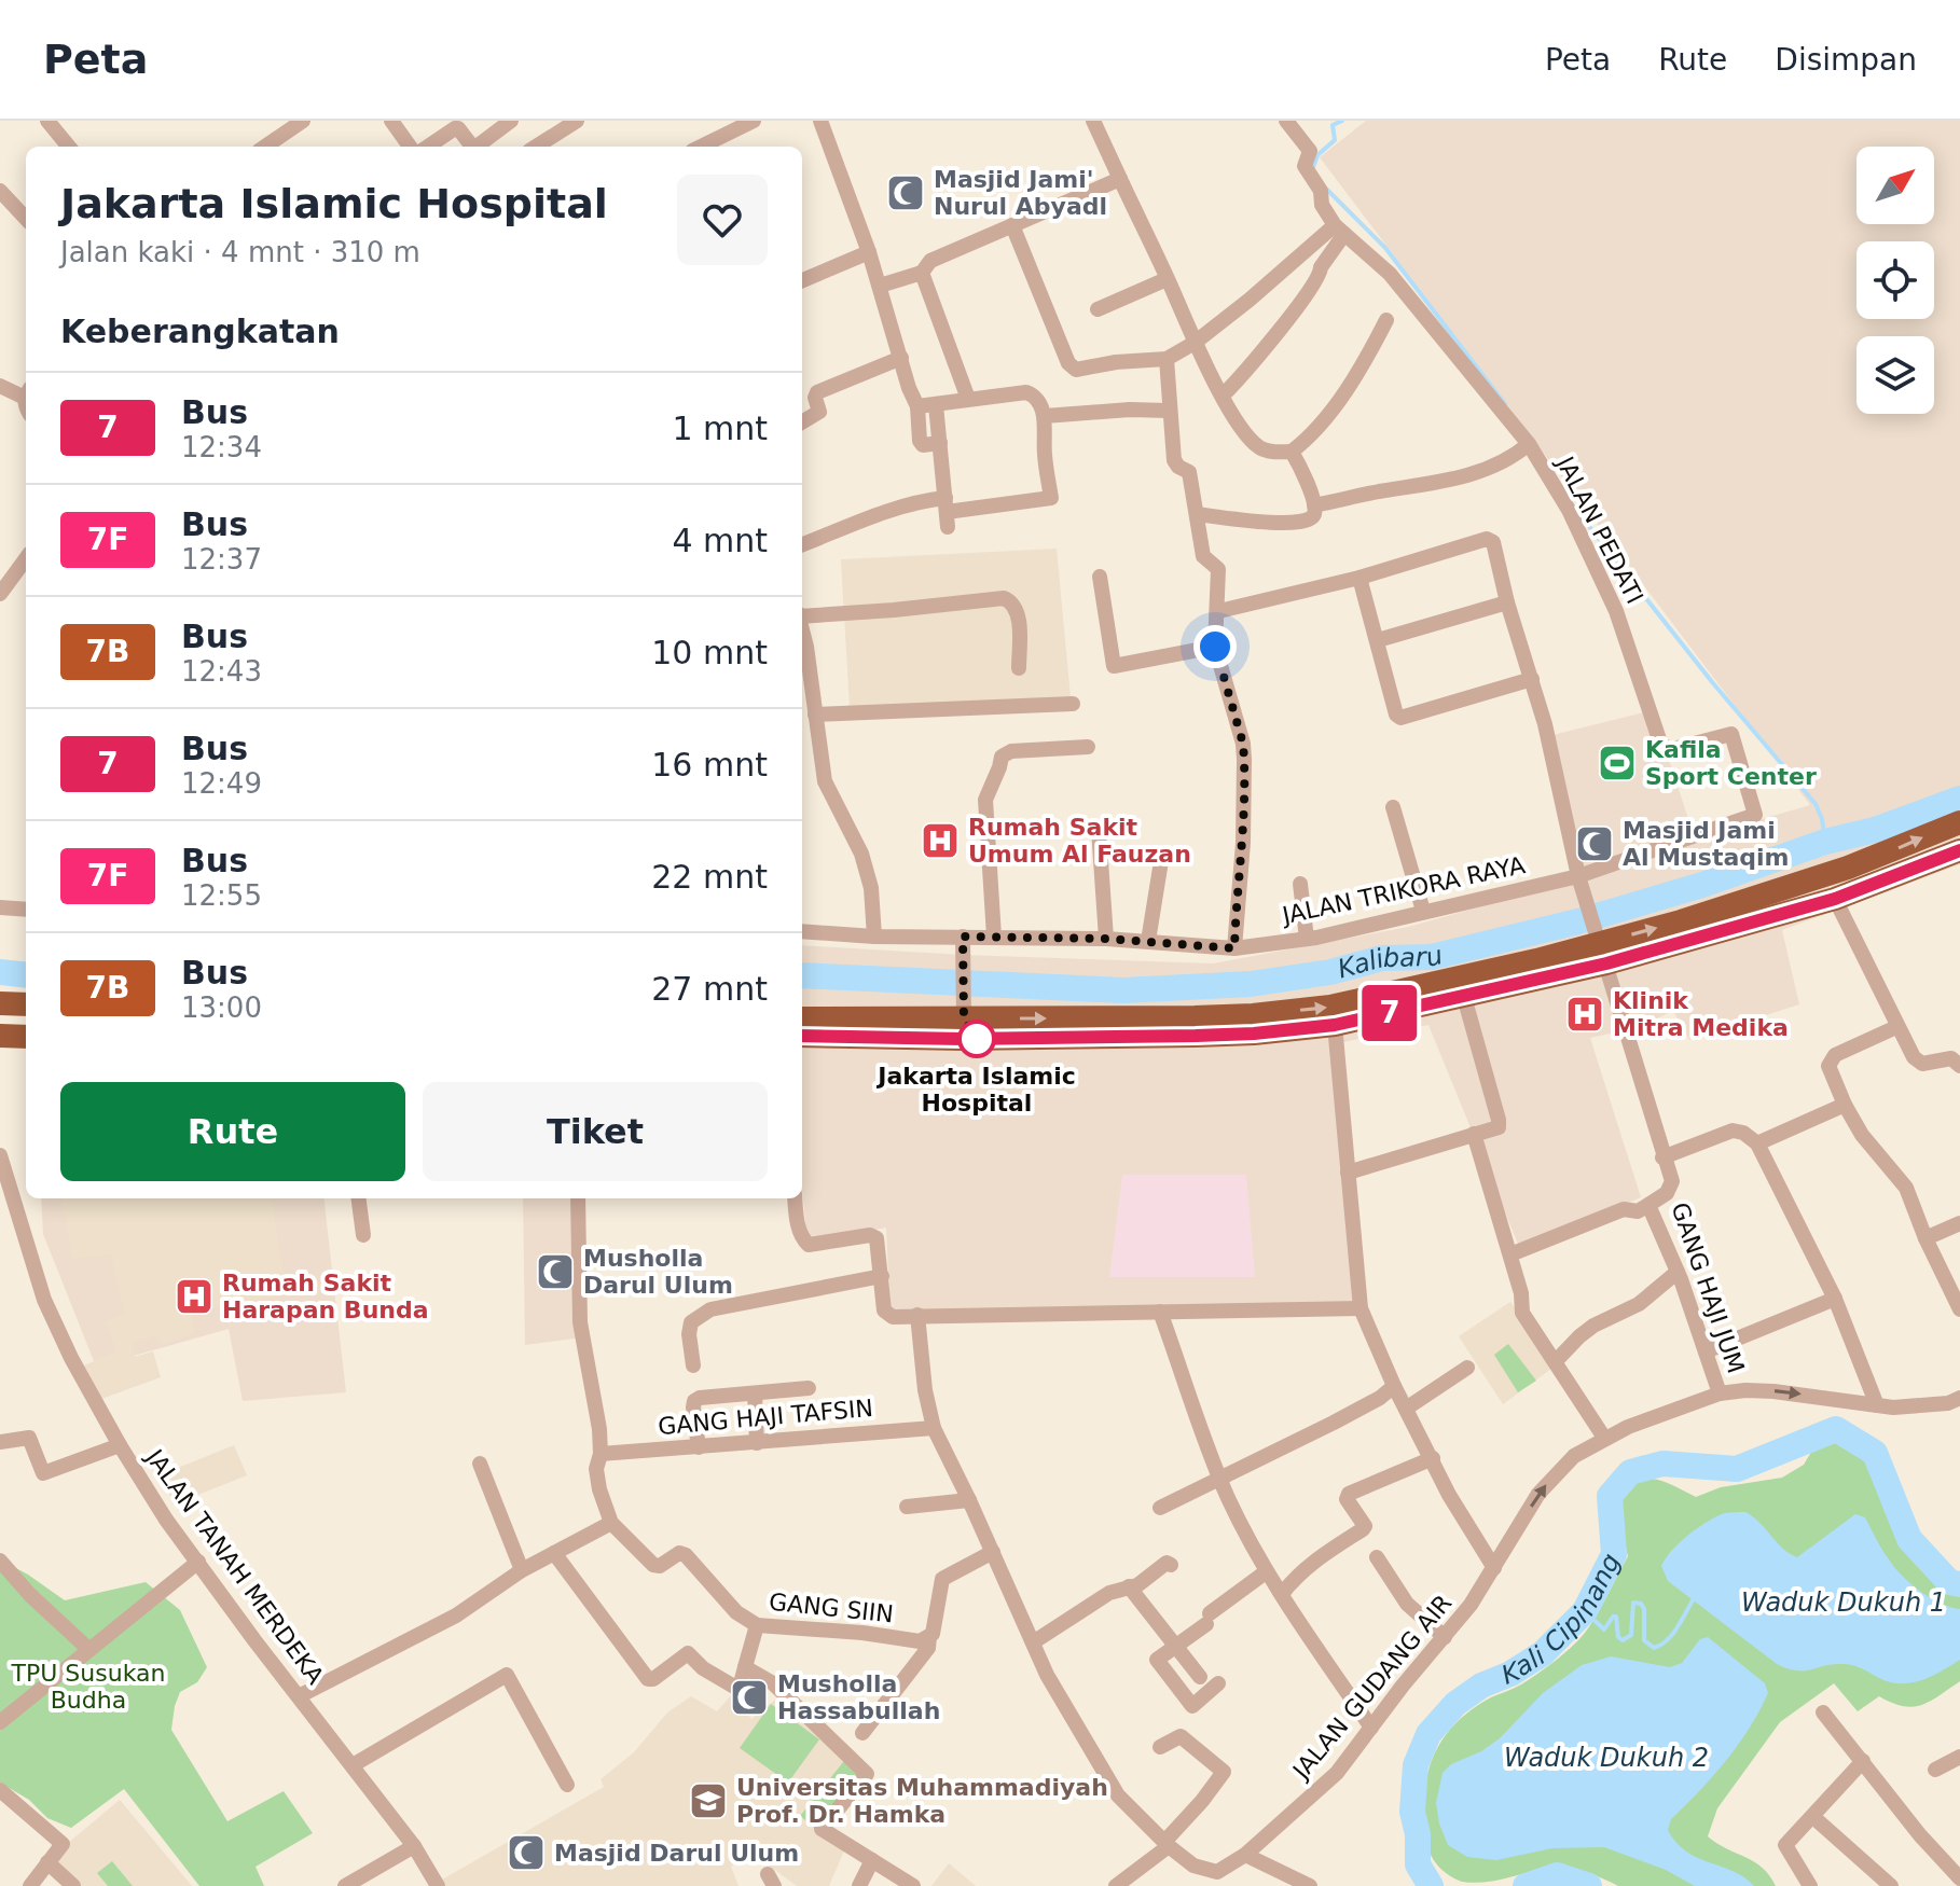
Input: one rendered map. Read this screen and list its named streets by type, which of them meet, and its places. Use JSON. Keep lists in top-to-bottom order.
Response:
{
  "streets": {
    "street": [
      "JALAN PEDATI",
      "JALAN TRIKORA RAYA",
      "GANG HAJI JUM",
      "GANG HAJI TAFSIN",
      "JALAN TANAH MERDEKA",
      "GANG SIIN",
      "JALAN GUDANG AIR"
    ]
  },
  "crossings": [
    ["JALAN PEDATI", "JALAN TRIKORA RAYA"],
    ["GANG HAJI JUM", "JALAN GUDANG AIR"],
    ["GANG HAJI TAFSIN", "JALAN GUDANG AIR"]
  ],
  "water": [
    "Kalibaru",
    "Waduk Dukuh 1",
    "Kali Cipinang",
    "Waduk Dukuh 2"
  ],
  "parks": ["TPU Susukan Budha"],
  "places": {
    "mosque": [
      "Masjid Jami' Nurul Abyadl",
      "Masjid Jami Al Mustaqim",
      "Musholla Darul Ulum",
      "Musholla Hassabullah",
      "Masjid Darul Ulum"
    ],
    "sports": ["Kafila Sport Center"],
    "hospital": ["Rumah Sakit Umum Al Fauzan", "Klinik Mitra Medika", "Rumah Sakit Harapan Bunda"],
    "other": ["Jakarta Islamic Hospital"],
    "school or university": ["Universitas Muhammadiyah Prof. Dr. Hamka"]
  },
  "lines": ["bus line 7"],
  "north": "top right",
  "page": {
    "header": "Peta",
    "nav": ["Peta", "Rute", "Disimpan"],
    "on_map": "7",
    "heading": [
      ["Jakarta Islamic Hospital", "Jalan kaki · 4 mnt · 310 m"],
      "Keberangkatan"
    ],
    "list": [
      {
        "mark": "7",
        "name": "Bus",
        "note": "12:34",
        "value": "1 mnt"
      },
      {
        "mark": "7F",
        "name": "Bus",
        "note": "12:37",
        "value": "4 mnt"
      },
      {
        "mark": "7B",
        "name": "Bus",
        "note": "12:43",
        "value": "10 mnt"
      },
      {
        "mark": "7",
        "name": "Bus",
        "note": "12:49",
        "value": "16 mnt"
      },
      {
        "mark": "7F",
        "name": "Bus",
        "note": "12:55",
        "value": "22 mnt"
      },
      {
        "mark": "7B",
        "name": "Bus",
        "note": "13:00",
        "value": "27 mnt"
      }
    ],
    "buttons": ["Rute", "Tiket"]
  }
}
